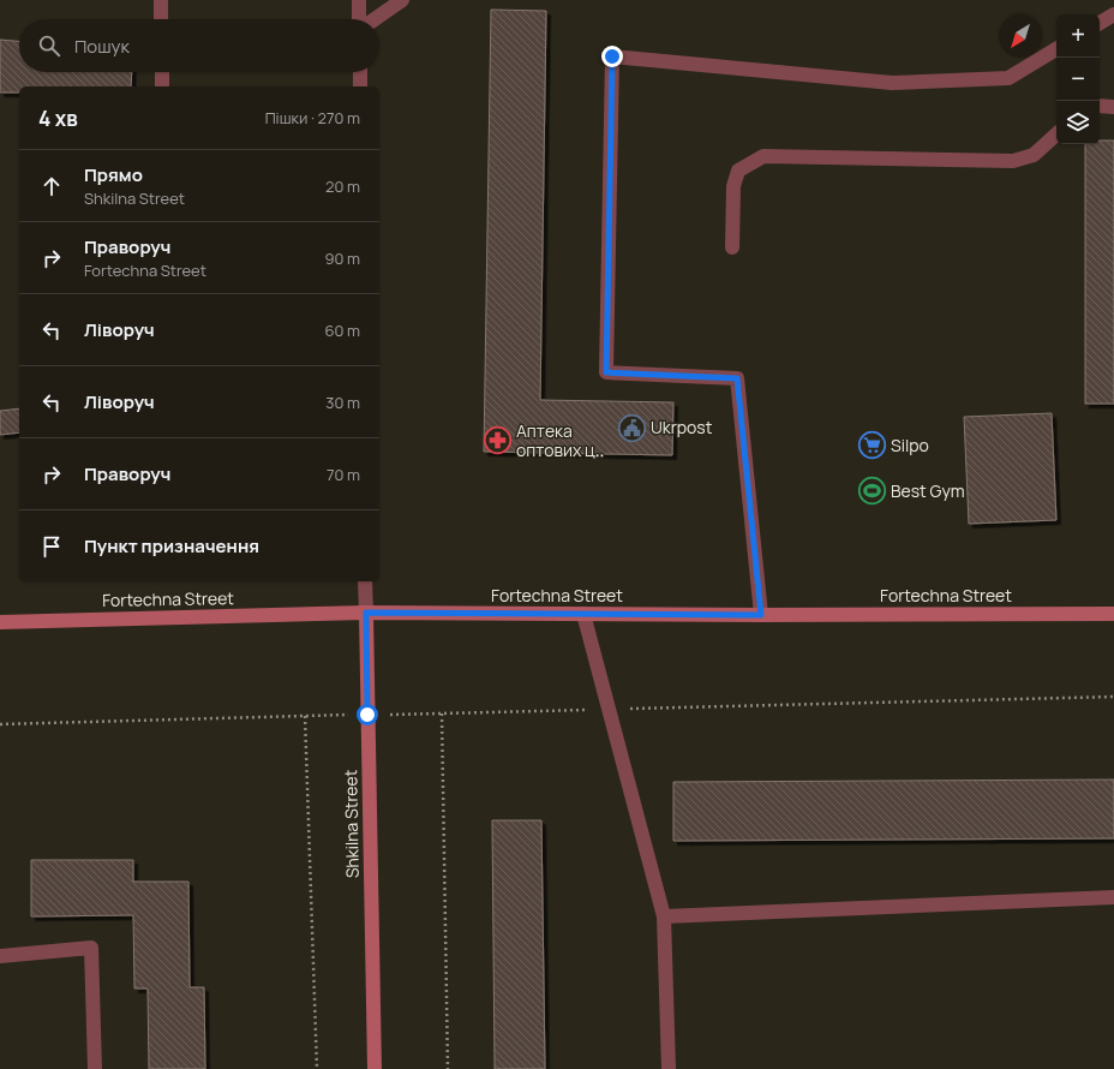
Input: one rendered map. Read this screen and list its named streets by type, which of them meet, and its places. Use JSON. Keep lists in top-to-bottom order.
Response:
{
  "streets": {
    "main road": ["Fortechna Street", "Shkilna Street"]
  },
  "crossings": [
    ["Fortechna Street", "Shkilna Street"]
  ],
  "places": {
    "public building": ["Ukrpost"],
    "pharmacy": ["Аптека оптових ц‥"],
    "supermarket": ["Silpo"],
    "sports": ["Best Gym"]
  },
  "north": "bottom left",
  "page": {
    "map_buttons": ["+", "−"],
    "search": "Пошук",
    "heading": ["4 хв", "Пішки · 270 m"],
    "list": [
      ["Прямо", "Shkilna Street", "20 m"],
      ["Праворуч", "Fortechna Street", "90 m"],
      ["Ліворуч", "60 m"],
      ["Ліворуч", "30 m"],
      ["Праворуч", "70 m"],
      "Пункт призначення"
    ]
  }
}
